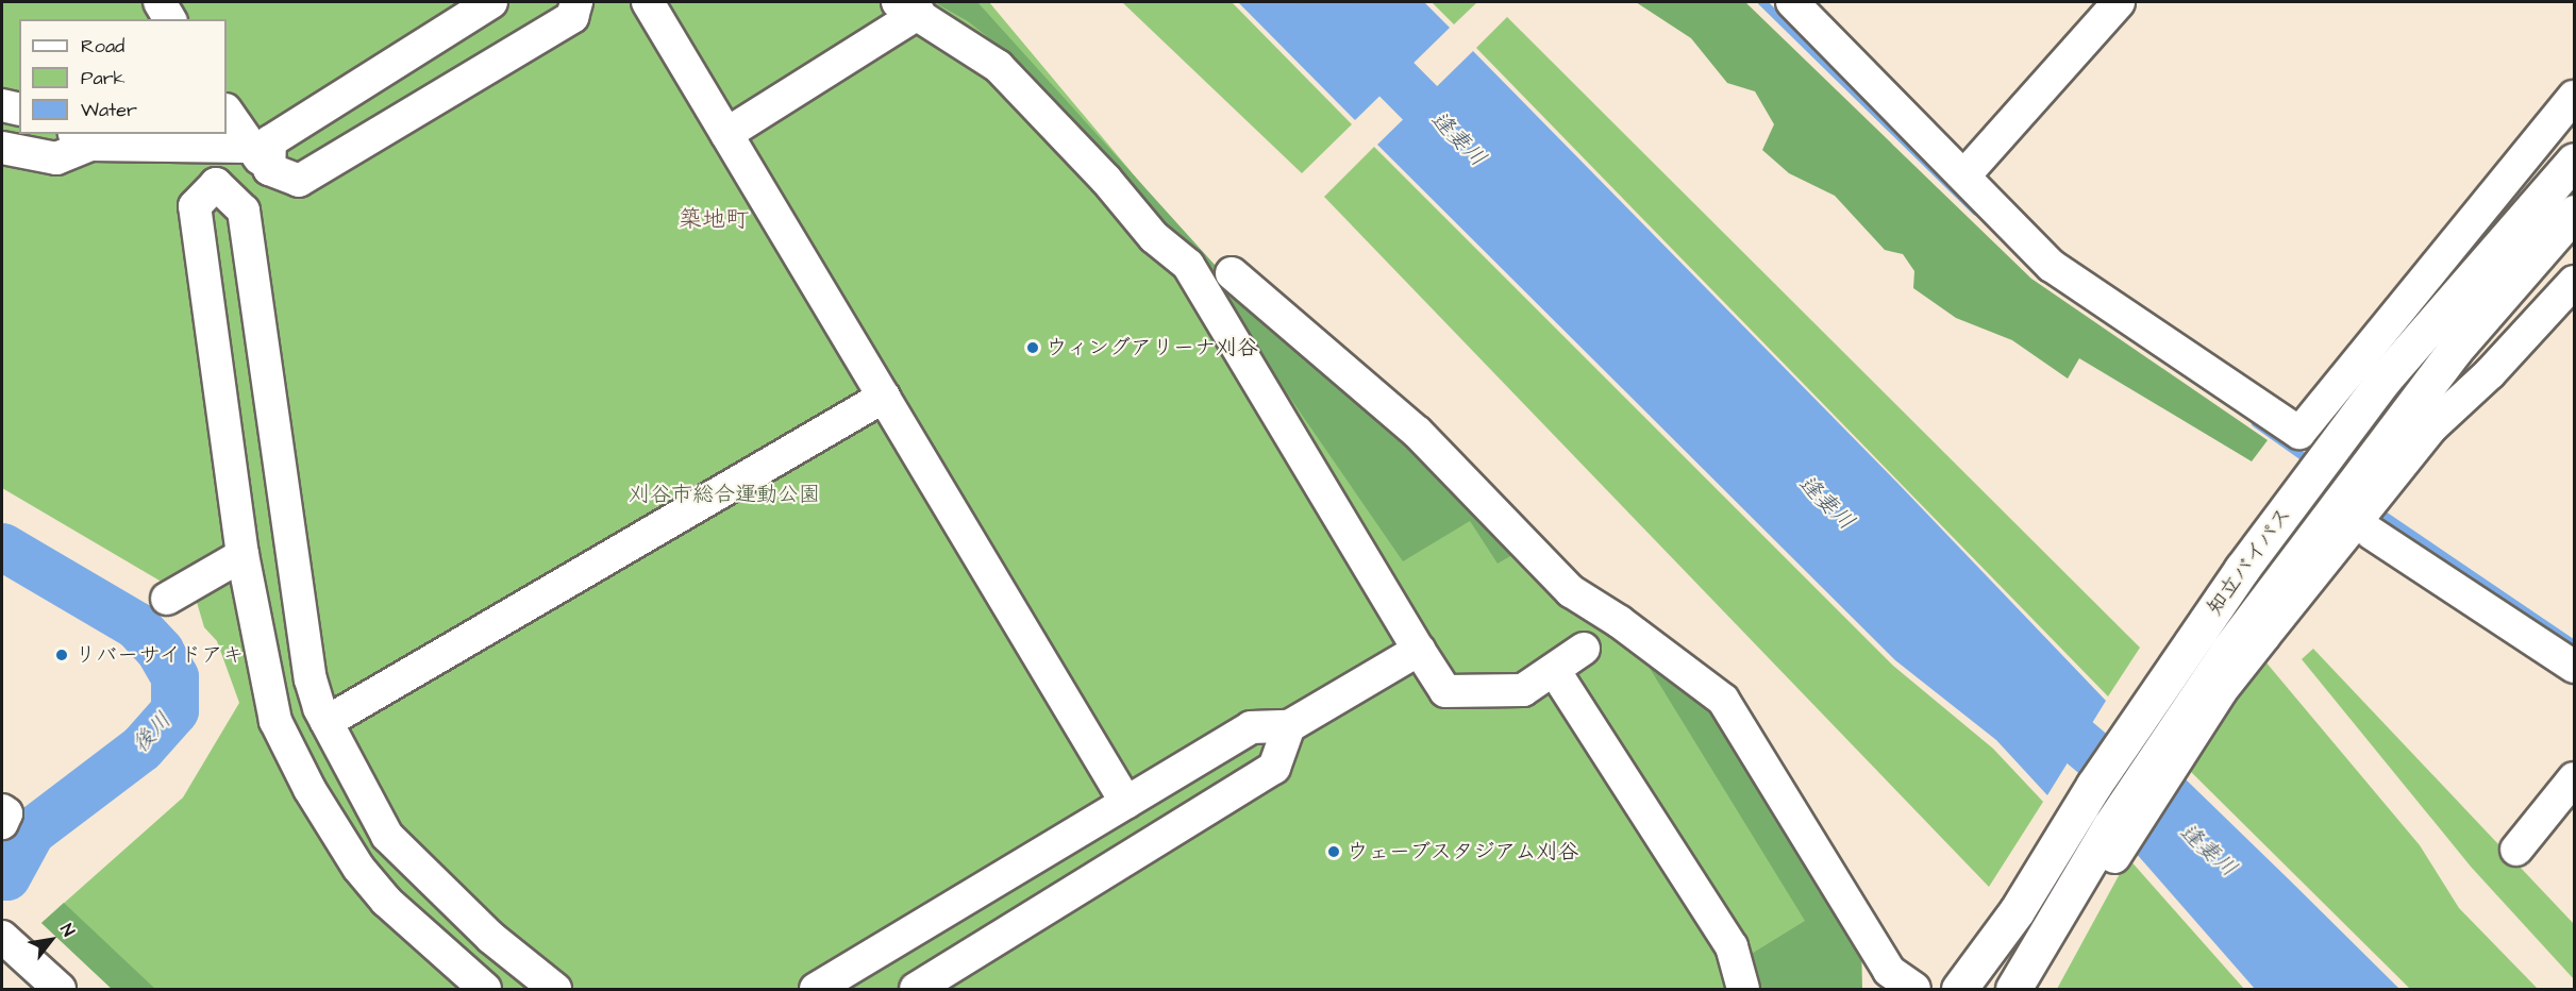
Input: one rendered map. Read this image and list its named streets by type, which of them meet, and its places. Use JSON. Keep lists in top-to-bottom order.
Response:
{
  "streets": {
    "highway": ["知立バイパス"]
  },
  "districts": ["築地町"],
  "water": ["逢妻川", "後川"],
  "parks": ["刈谷市総合運動公園"],
  "places": ["ウィングアリーナ刈谷", "リバーサイドアキ", "ウェーブスタジアム刈谷"],
  "legend": ["Road", "Park", "Water"],
  "north": "top right"
}
